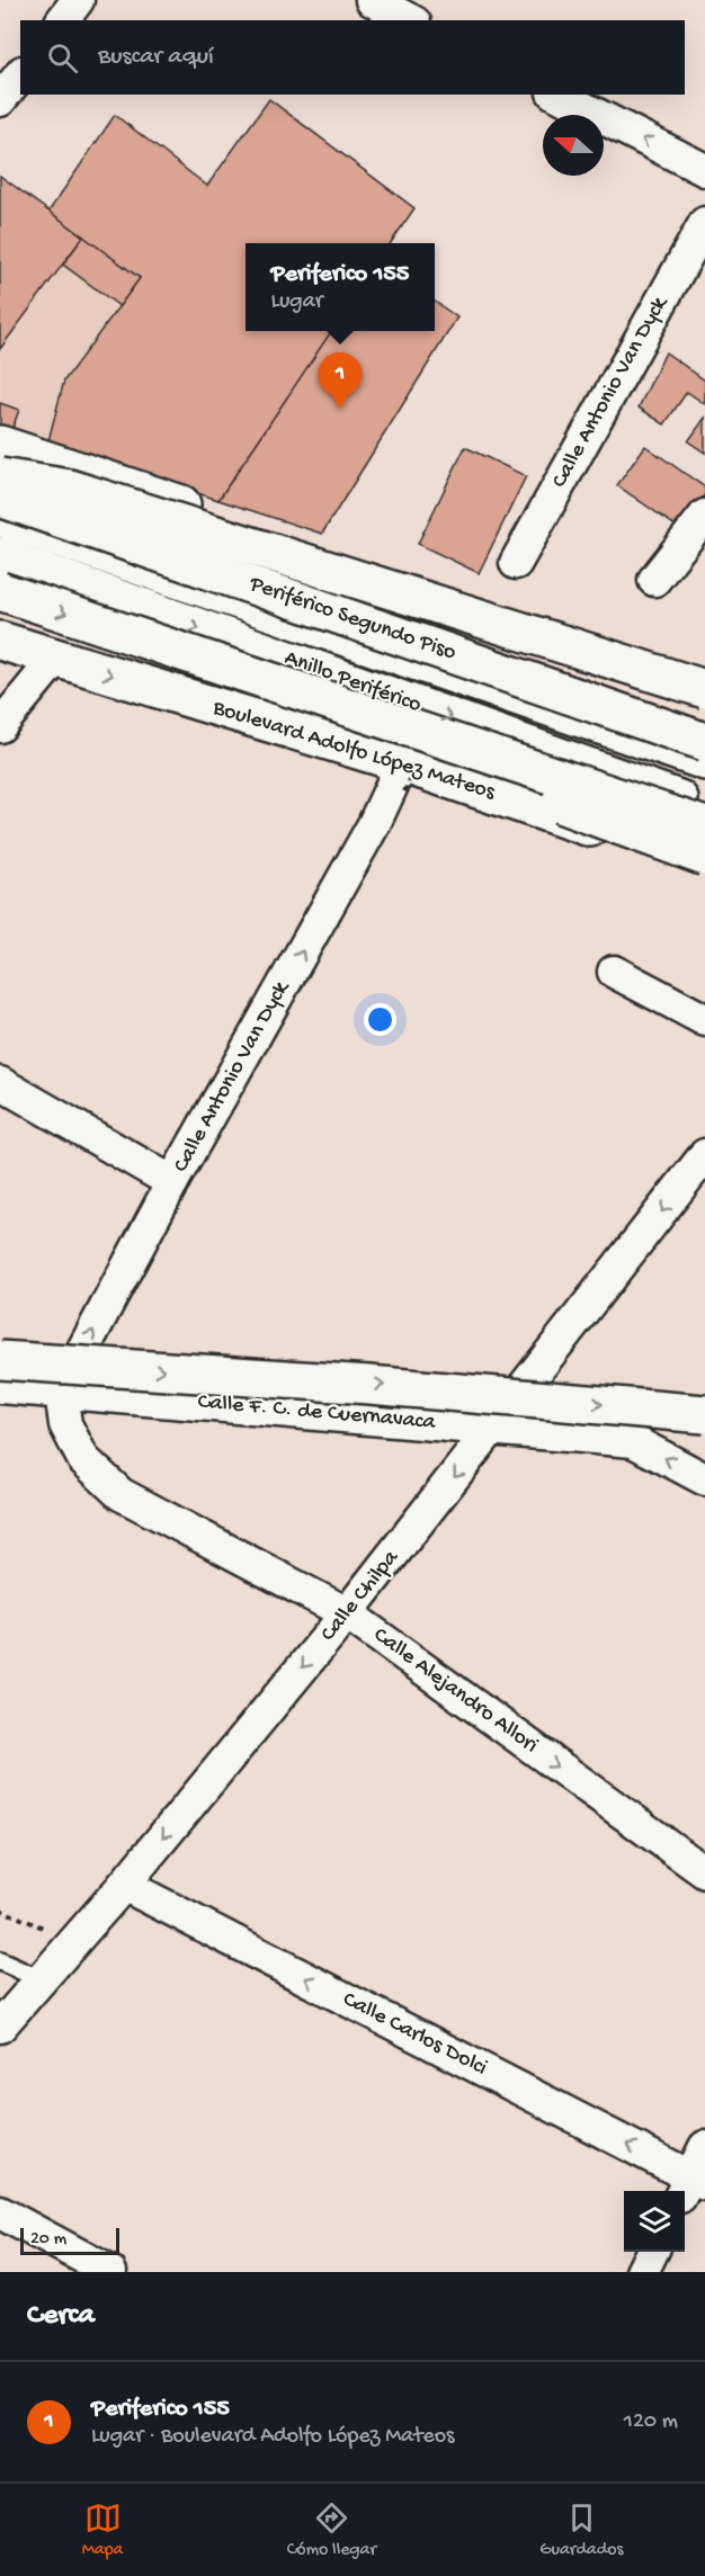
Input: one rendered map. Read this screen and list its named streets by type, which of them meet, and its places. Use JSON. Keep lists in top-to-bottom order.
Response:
{
  "streets": {
    "main road": ["Periférico Segundo Piso", "Anillo Periférico", "Boulevard Adolfo López Mateos"],
    "street": [
      "Calle Antonio Van Dyck",
      "Calle F. C. de Cuernavaca",
      "Calle Chilpa",
      "Calle Alejandro Allori",
      "Calle Carlos Dolci"
    ]
  },
  "crossings": [
    ["Calle Antonio Van Dyck", "Boulevard Adolfo López Mateos"],
    ["Calle Antonio Van Dyck", "Calle F. C. de Cuernavaca"],
    ["Calle Antonio Van Dyck", "Calle Alejandro Allori"],
    ["Calle F. C. de Cuernavaca", "Calle Chilpa"],
    ["Calle F. C. de Cuernavaca", "Calle Alejandro Allori"],
    ["Calle Chilpa", "Calle Alejandro Allori"],
    ["Calle Chilpa", "Calle Carlos Dolci"]
  ],
  "one_way": [
    "Calle Antonio Van Dyck",
    "Calle Chilpa",
    "Calle Alejandro Allori",
    "Calle Carlos Dolci"
  ],
  "scale_bar": "20 m",
  "north": "left",
  "page": {
    "search": "Buscar aquí",
    "popup": ["Periferico 155", "Lugar"],
    "pins": "1",
    "scale": "20 m",
    "heading": "Cerca",
    "list": [
      {
        "mark": "1",
        "name": "Periferico 155",
        "note": "Lugar · Boulevard Adolfo López Mateos",
        "value": "120 m"
      }
    ],
    "nav": ["Mapa", "Cómo llegar", "Guardados"]
  }
}
